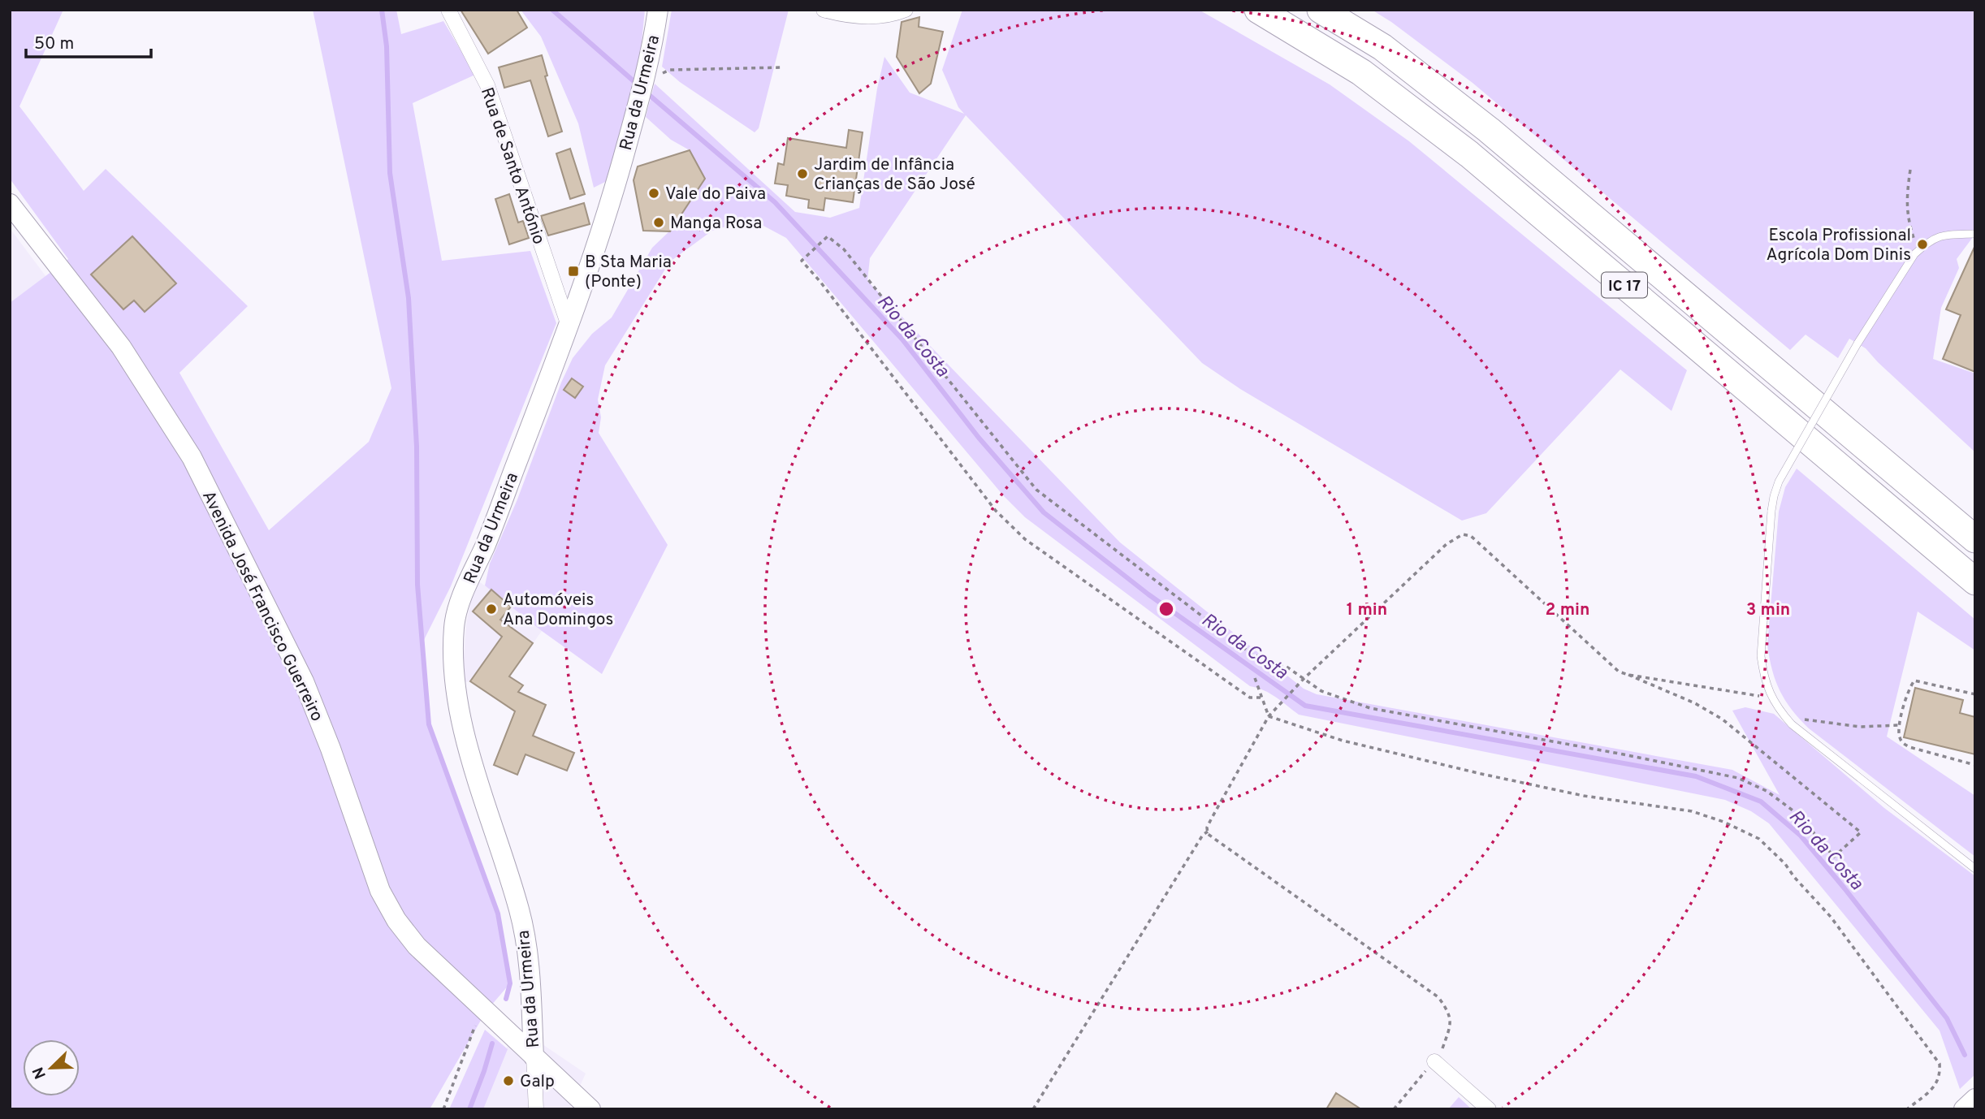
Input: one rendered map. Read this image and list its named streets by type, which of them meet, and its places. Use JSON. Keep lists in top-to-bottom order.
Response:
{
  "streets": {
    "highway": ["IC 17"],
    "street": ["Rua da Urmeira", "Rua de Santo António", "Avenida José Francisco Guerreiro"]
  },
  "crossings": [
    ["Rua da Urmeira", "Rua de Santo António"],
    ["Rua da Urmeira", "Avenida José Francisco Guerreiro"]
  ],
  "water": ["Rio da Costa"],
  "places": {
    "other": [
      "Jardim de Infância Crianças de São José",
      "Vale do Paiva",
      "Manga Rosa",
      "Escola Profissional Agrícola Dom Dinis",
      "Automóveis Ana Domingos",
      "Galp"
    ],
    "transit": ["B Sta Maria (Ponte)"]
  },
  "scale_bar": "50 m",
  "north": "bottom left",
  "rings": ["1 min", "2 min", "3 min"]
}
